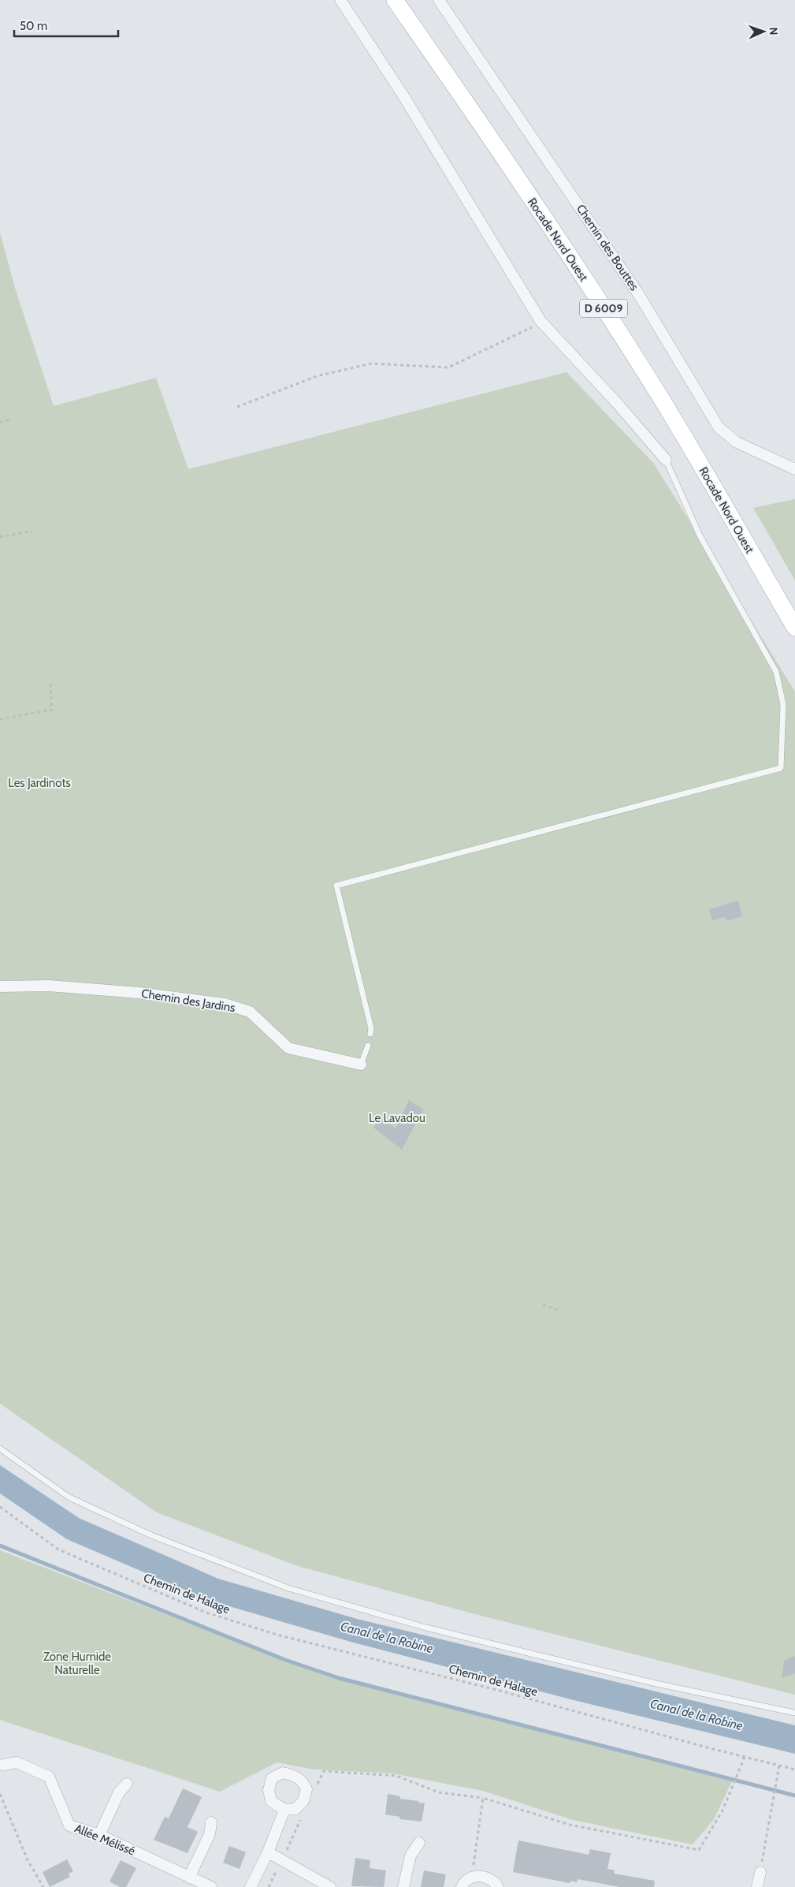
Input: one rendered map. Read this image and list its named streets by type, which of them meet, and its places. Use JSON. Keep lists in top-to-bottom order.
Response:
{
  "streets": {
    "main road": ["Rocade Nord Ouest", "D 6009"],
    "street": ["Chemin des Bouttes", "Chemin des Jardins", "Allée Mélissé"],
    "path": ["Chemin de Halage"]
  },
  "water": ["Canal de la Robine"],
  "parks": ["Les Jardinots", "Le Lavadou", "Zone Humide Naturelle"],
  "scale_bar": "50 m",
  "north": "right"
}
